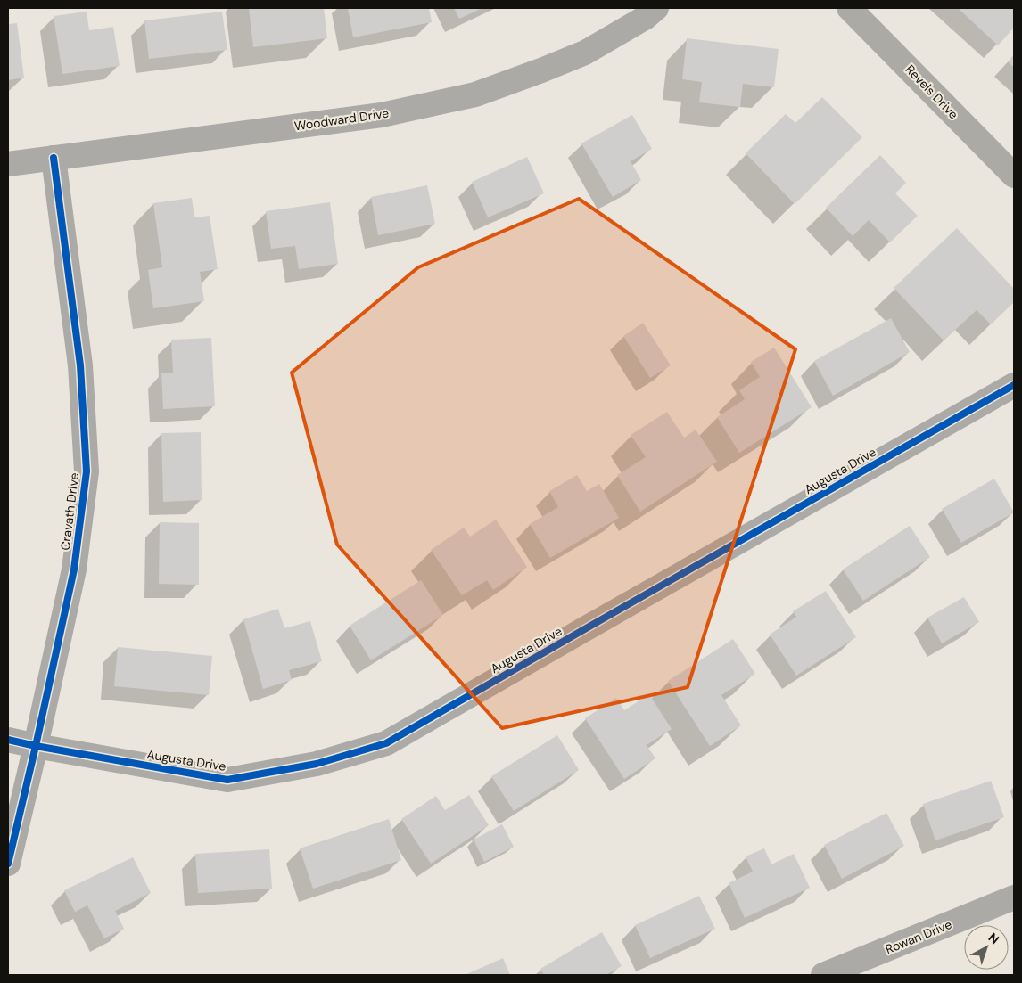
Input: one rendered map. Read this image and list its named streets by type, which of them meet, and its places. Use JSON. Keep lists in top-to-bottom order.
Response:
{
  "streets": {
    "street": [
      "Revels Drive",
      "Woodward Drive",
      "Augusta Drive",
      "Cravath Drive",
      "Rowan Drive"
    ]
  },
  "crossings": [
    ["Woodward Drive", "Cravath Drive"],
    ["Augusta Drive", "Cravath Drive"]
  ],
  "north": "top right"
}
